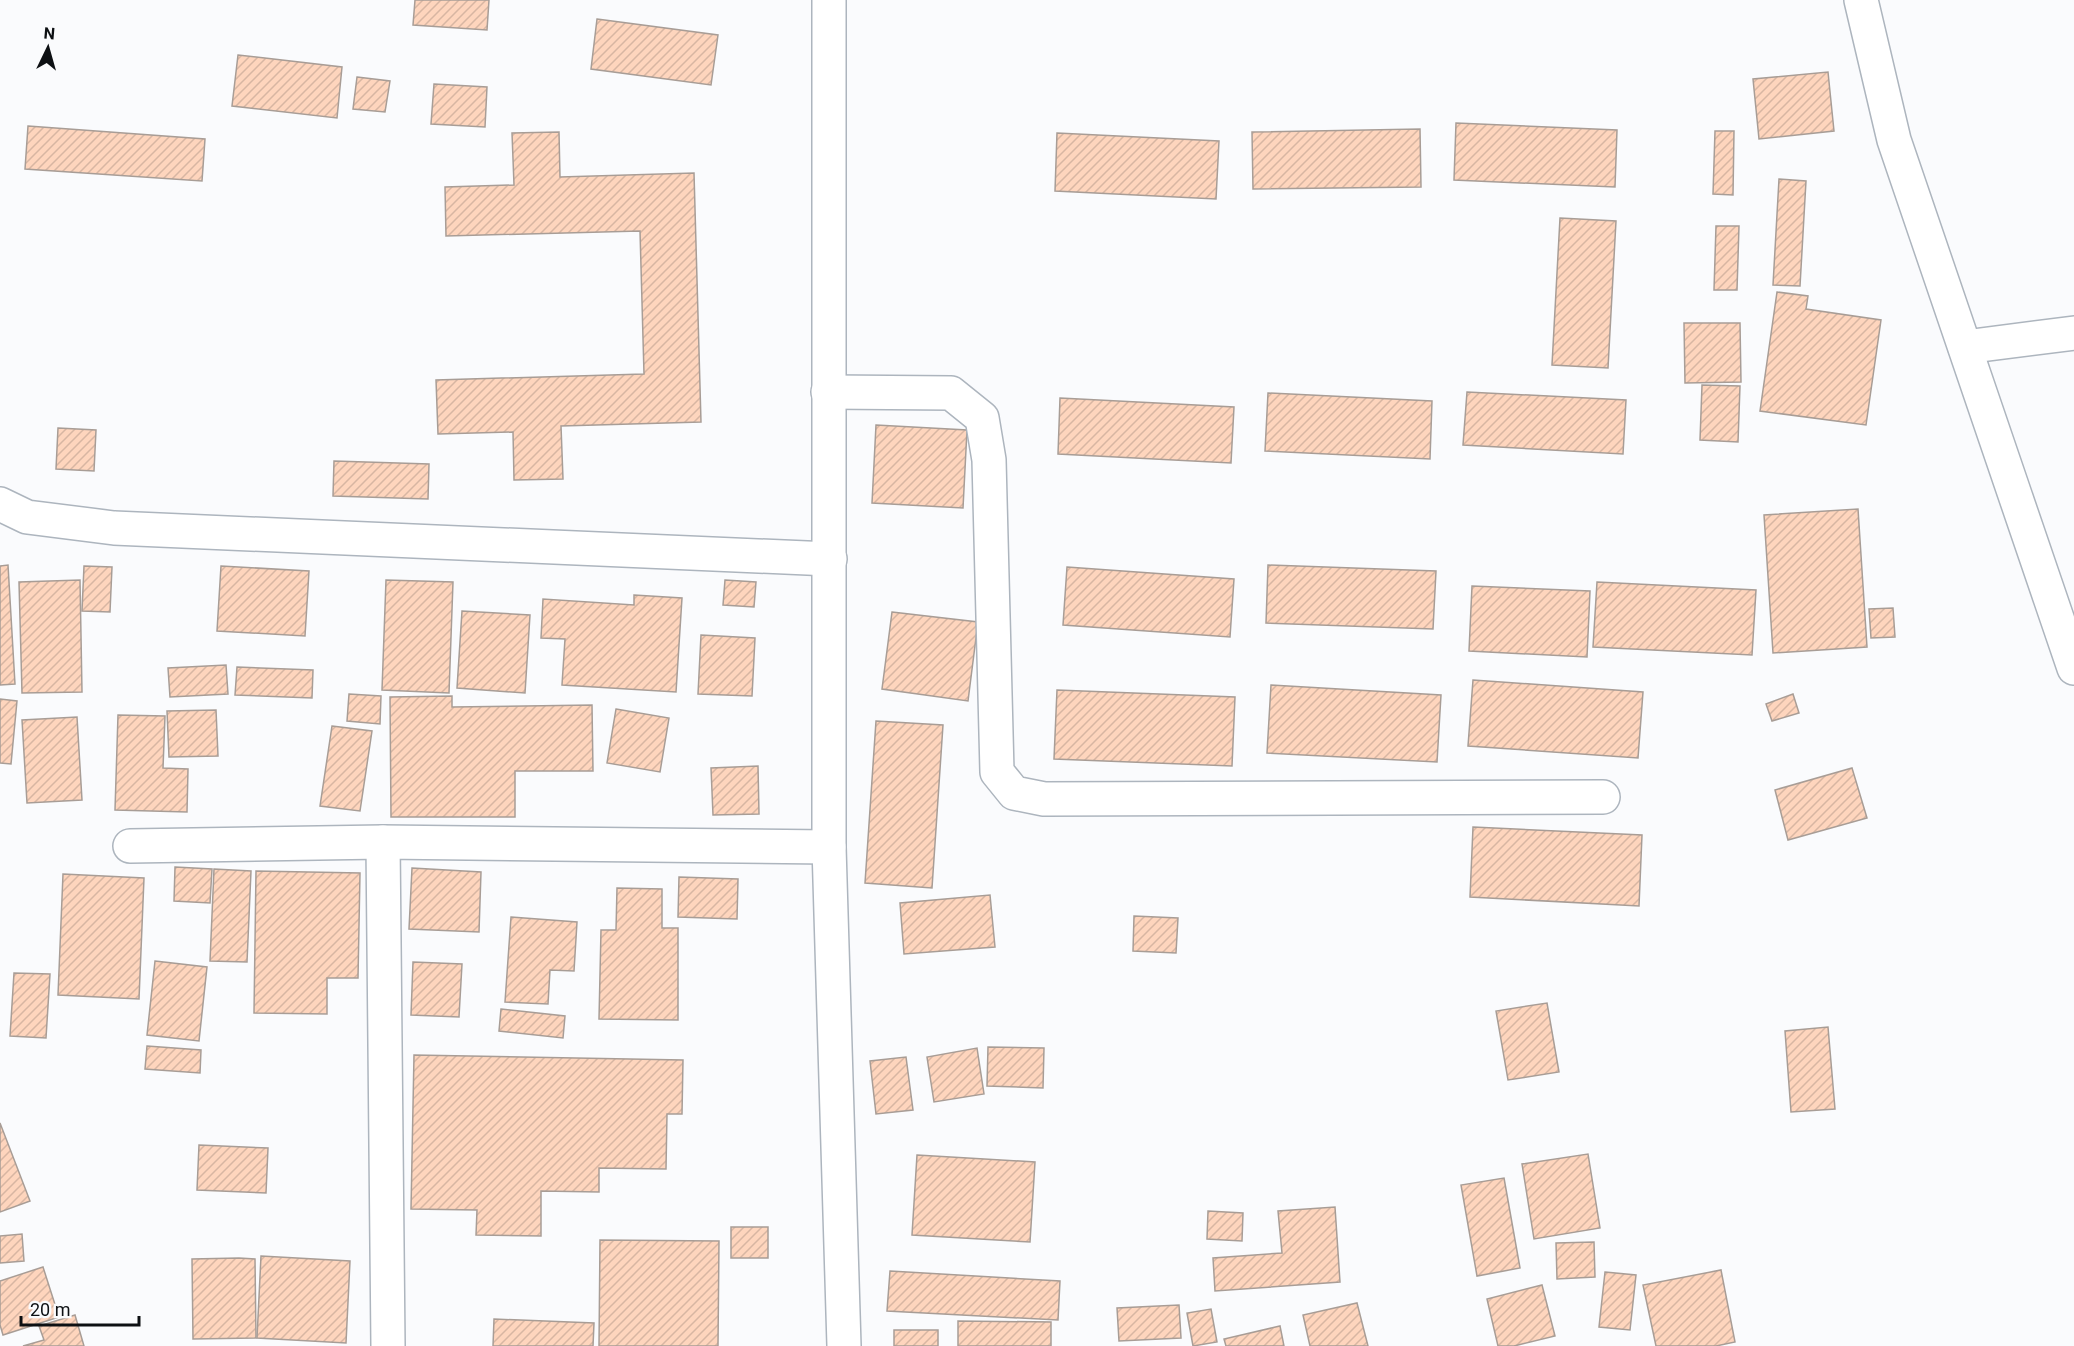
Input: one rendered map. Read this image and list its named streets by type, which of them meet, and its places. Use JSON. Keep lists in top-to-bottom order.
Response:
{
  "scale_bar": "20 m",
  "north": "top"
}
